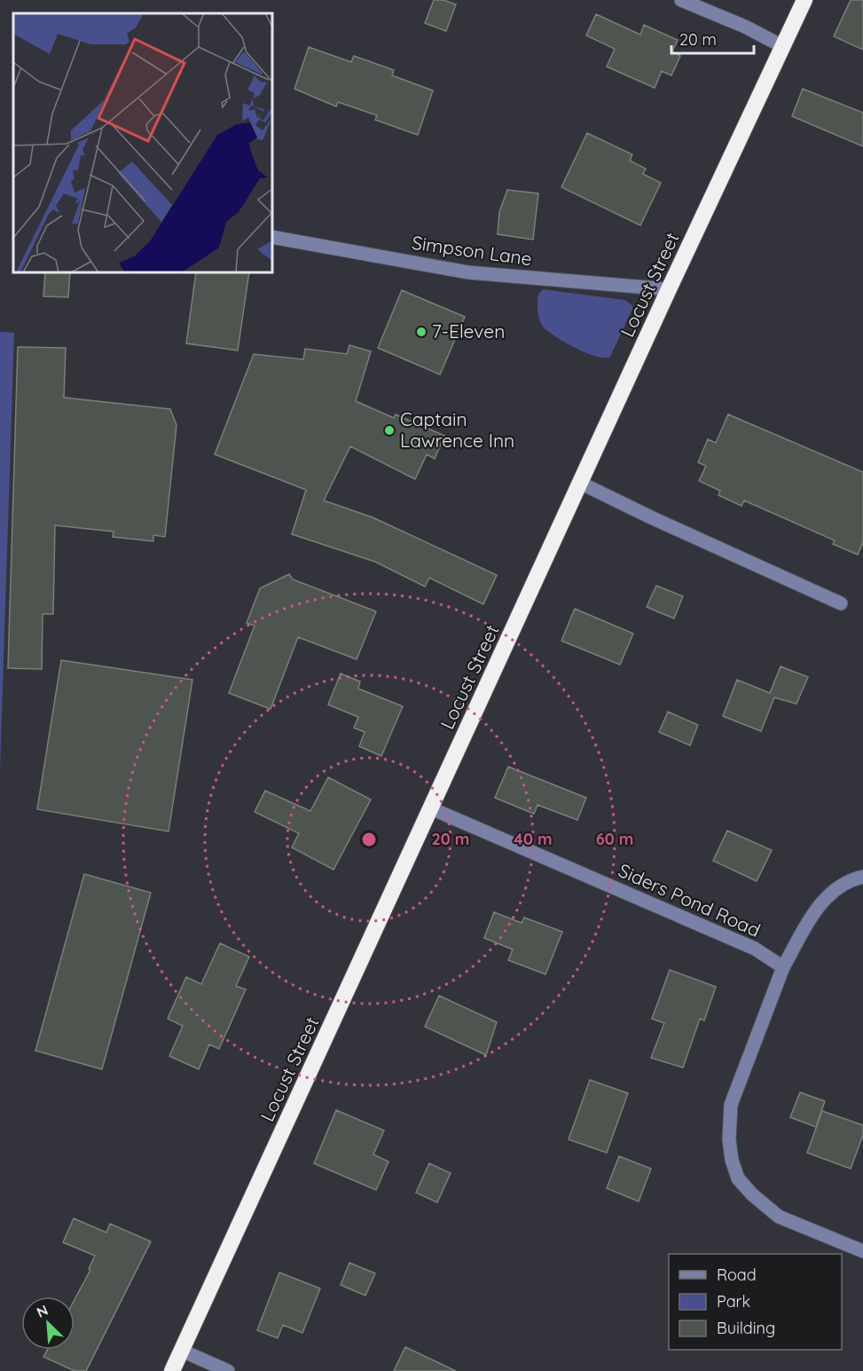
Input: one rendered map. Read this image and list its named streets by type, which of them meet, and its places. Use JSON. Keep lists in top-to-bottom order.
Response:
{
  "streets": {
    "highway": ["Locust Street"],
    "street": ["Simpson Lane", "Siders Pond Road"]
  },
  "crossings": [
    ["Simpson Lane", "Locust Street"],
    ["Locust Street", "Siders Pond Road"]
  ],
  "places": ["7-Eleven", "Captain Lawrence Inn"],
  "legend": ["Road", "Park", "Building"],
  "scale_bar": "20 m",
  "north": "top left",
  "rings": ["20 m", "40 m", "60 m"]
}
